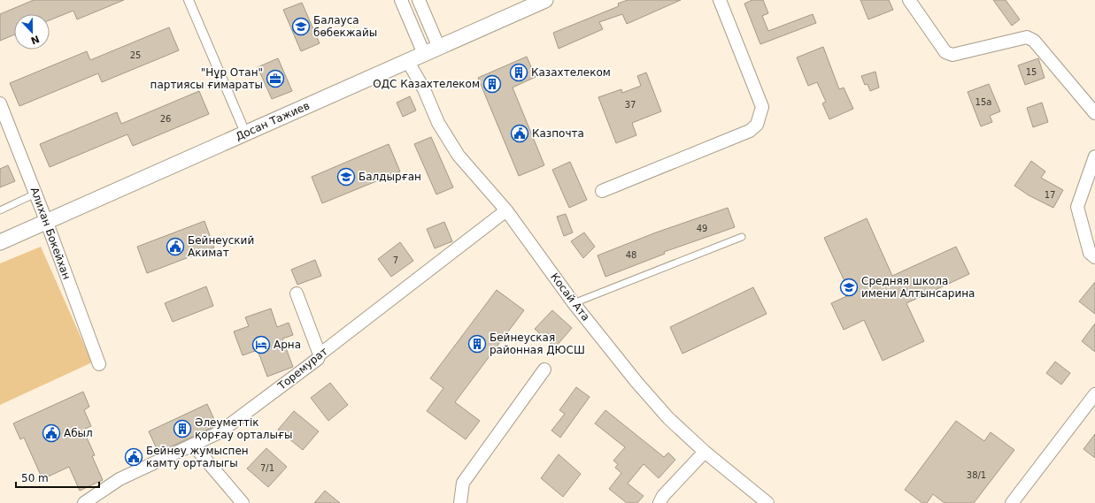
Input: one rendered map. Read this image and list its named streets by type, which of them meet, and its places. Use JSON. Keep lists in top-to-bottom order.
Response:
{
  "streets": {
    "street": [
      "Досан Тажиев",
      "Алихан Бокейхан",
      "Косай Ата",
      "Торемурат"
    ]
  },
  "crossings": [
    ["Досан Тажиев", "Алихан Бокейхан"],
    ["Досан Тажиев", "Косай Ата"],
    ["Косай Ата", "Торемурат"]
  ],
  "places": {
    "school or university": ["Балауса бөбекжайы", "Балдырған", "Средняя школа имени Алтынсарина"],
    "building": [
      "Казахтелеком",
      "ОДС Казахтелеком",
      "Бейнеуская районная ДЮСШ",
      "Әлеуметтік қорғау орталығы"
    ],
    "office": ["\"Нұр Отан\" партиясы ғимараты"],
    "public building": [
      "Казпочта",
      "Бейнеуский Акимат",
      "Абыл",
      "Бейнеу жумыспен камту орталыгы"
    ],
    "hotel": ["Арна"]
  },
  "house_numbers": [
    "25",
    "15",
    "15а",
    "37",
    "26",
    "17",
    "49",
    "48",
    "7",
    "7/1",
    "38/1"
  ],
  "scale_bar": "50 m",
  "north": "bottom"
}
